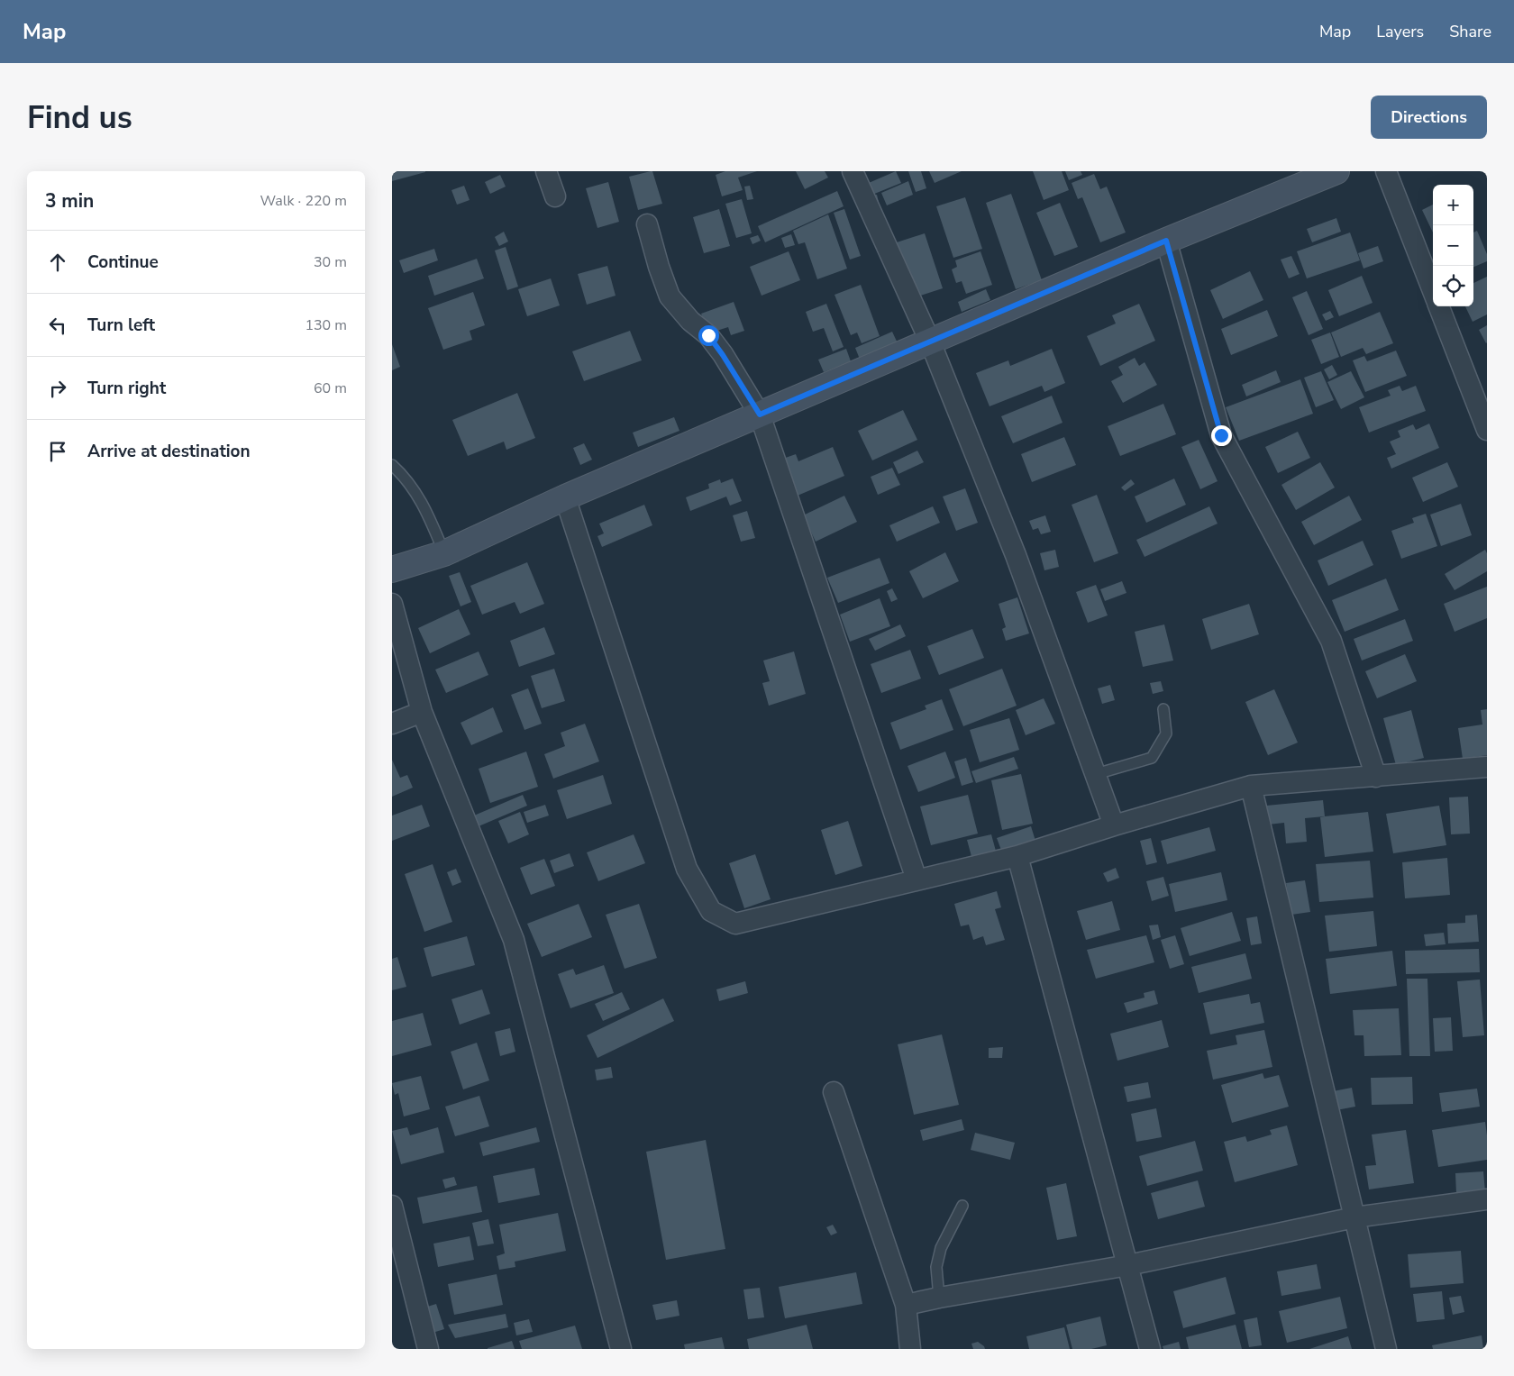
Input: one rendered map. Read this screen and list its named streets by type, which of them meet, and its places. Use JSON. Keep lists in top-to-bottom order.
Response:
{
  "page": {
    "header": "Map",
    "nav": ["Map", "Layers", "Share"],
    "buttons": "Directions",
    "title": "Find us",
    "heading": ["3 min", "Walk · 220 m"],
    "map_buttons": ["+", "−"],
    "list": [
      ["Continue", "30 m"],
      ["Turn left", "130 m"],
      ["Turn right", "60 m"],
      "Arrive at destination"
    ]
  }
}
